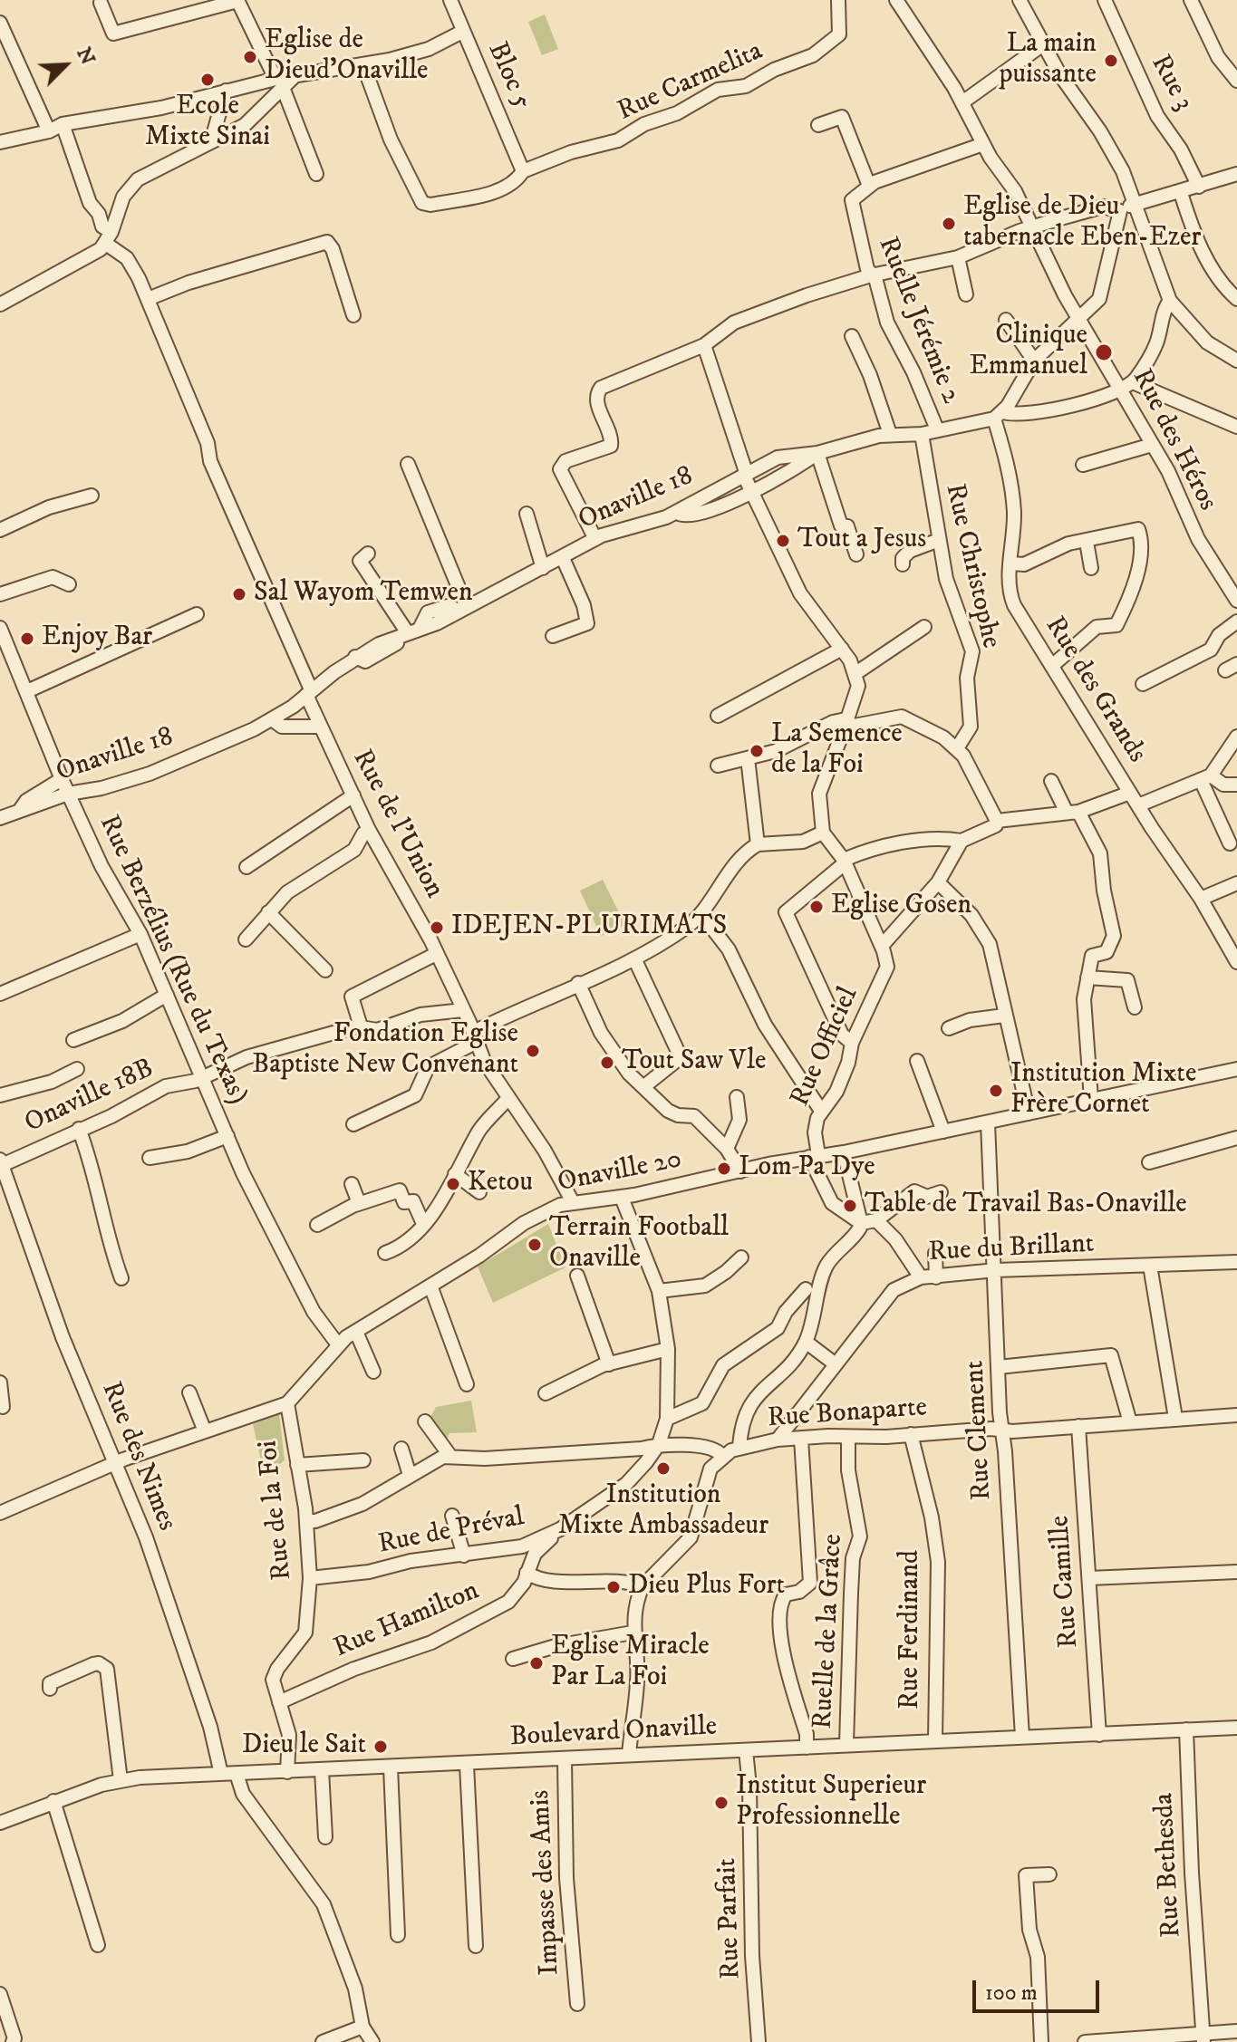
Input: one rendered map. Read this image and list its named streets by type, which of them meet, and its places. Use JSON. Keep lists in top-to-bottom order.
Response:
{
  "streets": {
    "street": [
      "Bloc 5",
      "Rue Carmelita",
      "Rue 3",
      "Ruelle Jérémie 2",
      "Rue des Héros",
      "Onaville 18",
      "Rue Christophe",
      "Rue des Grands",
      "Rue de l'Union",
      "Rue Berzélius (Rue du Texas)",
      "Rue Officiel",
      "Onaville 18B",
      "Onaville 20",
      "Rue du Brillant",
      "Rue Bonaparte",
      "Rue Clement",
      "Rue des Nimes",
      "Rue de la Foi",
      "Rue de Préval",
      "Rue Camille",
      "Rue Hamilton",
      "Rue Ferdinand",
      "Ruelle de la Grâce",
      "Boulevard Onaville",
      "Rue Bethesda",
      "Impasse des Amis",
      "Rue Parfait"
    ]
  },
  "crossings": [
    ["Bloc 5", "Rue Carmelita"],
    ["Ruelle Jérémie 2", "Onaville 18"],
    ["Rue des Héros", "Onaville 18"],
    ["Onaville 18", "Rue Christophe"],
    ["Onaville 18", "Rue des Grands"],
    ["Onaville 18", "Rue de l'Union"],
    ["Onaville 18", "Rue Berzélius (Rue du Texas)"],
    ["Rue de l'Union", "Onaville 18B"],
    ["Rue de l'Union", "Onaville 20"],
    ["Rue Berzélius (Rue du Texas)", "Onaville 18B"],
    ["Rue Berzélius (Rue du Texas)", "Onaville 20"],
    ["Rue Officiel", "Onaville 20"],
    ["Onaville 18B", "Rue des Nimes"],
    ["Onaville 20", "Rue Clement"],
    ["Onaville 20", "Rue des Nimes"],
    ["Onaville 20", "Rue de la Foi"],
    ["Onaville 20", "Rue de Préval"],
    ["Rue du Brillant", "Rue Bonaparte"],
    ["Rue du Brillant", "Rue Clement"],
    ["Rue Bonaparte", "Rue Clement"],
    ["Rue Bonaparte", "Rue Camille"],
    ["Rue Bonaparte", "Rue Ferdinand"],
    ["Rue Bonaparte", "Ruelle de la Grâce"],
    ["Rue Clement", "Boulevard Onaville"],
    ["Rue des Nimes", "Boulevard Onaville"],
    ["Rue de la Foi", "Rue de Préval"],
    ["Rue de la Foi", "Rue Hamilton"],
    ["Rue de la Foi", "Boulevard Onaville"],
    ["Rue de Préval", "Rue Hamilton"],
    ["Rue Camille", "Boulevard Onaville"],
    ["Rue Ferdinand", "Boulevard Onaville"],
    ["Ruelle de la Grâce", "Boulevard Onaville"],
    ["Boulevard Onaville", "Rue Bethesda"],
    ["Boulevard Onaville", "Impasse des Amis"],
    ["Boulevard Onaville", "Rue Parfait"]
  ],
  "places": [
    "Eglise de Dieud'Onaville",
    "La main puissante",
    "Ecole Mixte Sinai",
    "Eglise de Dieu tabernacle Eben-Ezer",
    "Clinique Emmanuel",
    "Tout a Jesus",
    "Sal Wayom Temwen",
    "Enjoy Bar",
    "La Semence de la Foi",
    "Eglise Gosen",
    "IDEJEN-PLURIMATS",
    "Fondation Eglise Baptiste New Convenant",
    "Tout Saw Vle",
    "Institution Mixte Frère Cornet",
    "Lom Pa Dye",
    "Ketou",
    "Table de Travail Bas-Onaville",
    "Terrain Football Onaville",
    "Institution Mixte Ambassadeur",
    "Dieu Plus Fort",
    "Eglise Miracle Par La Foi",
    "Dieu le Sait",
    "Institut Superieur Professionnelle"
  ],
  "scale_bar": "100 m",
  "north": "top right"
}
